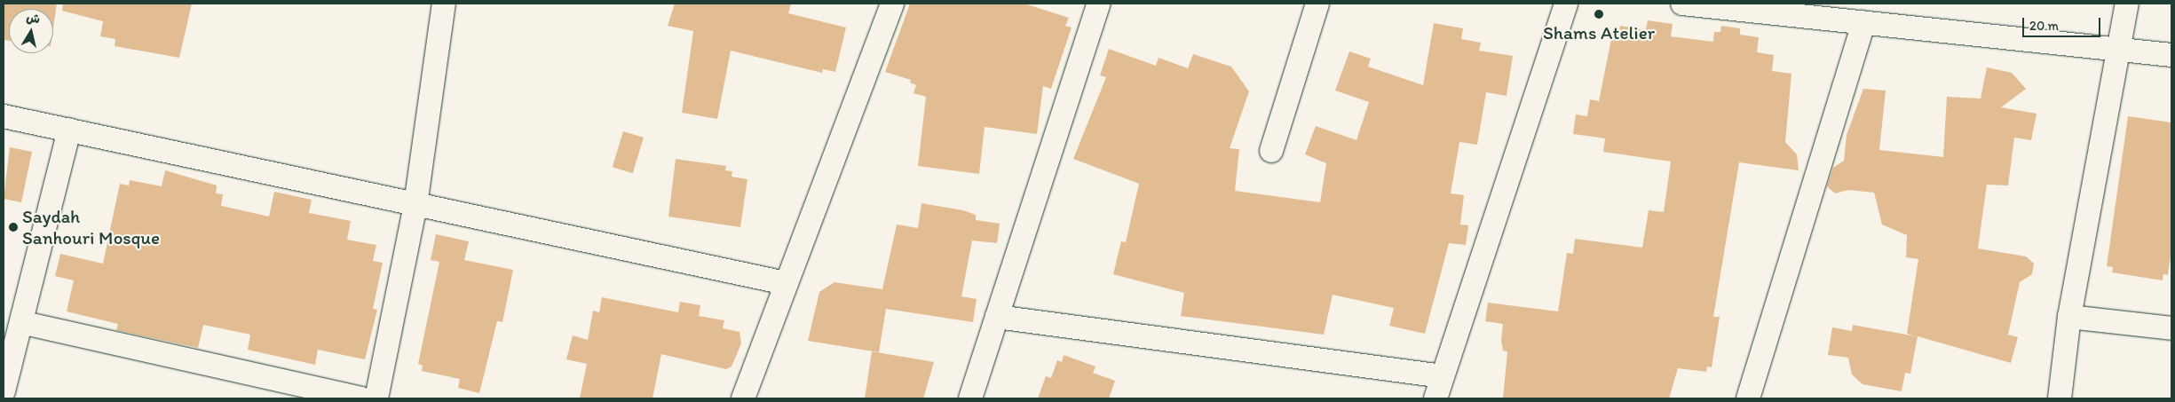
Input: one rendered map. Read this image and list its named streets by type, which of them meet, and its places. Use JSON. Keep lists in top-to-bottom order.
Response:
{
  "places": ["Shams Atelier", "Saydah Sanhouri Mosque"],
  "scale_bar": "20 m",
  "north": "top"
}
